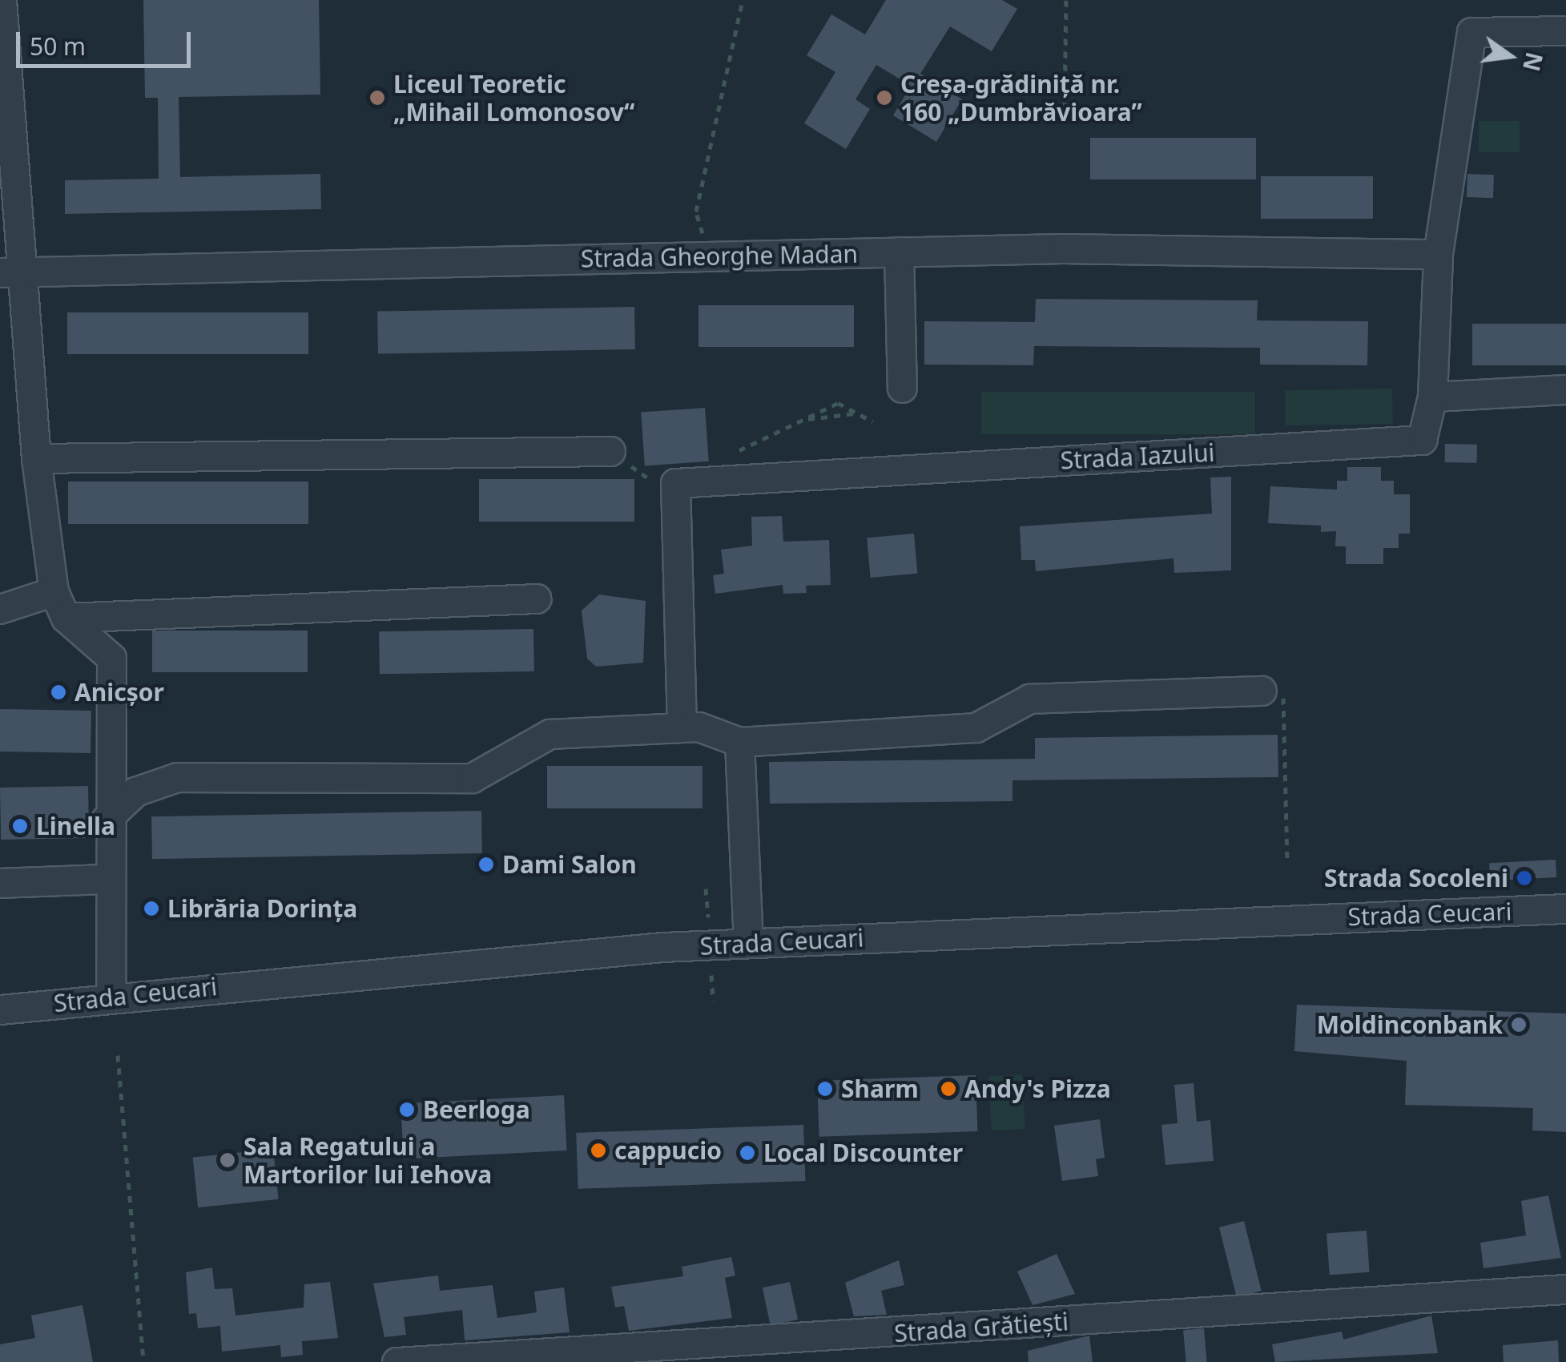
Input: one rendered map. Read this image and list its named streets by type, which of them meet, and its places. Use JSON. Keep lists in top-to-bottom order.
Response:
{
  "streets": {
    "street": [
      "Strada Gheorghe Madan",
      "Strada Iazului",
      "Strada Ceucari",
      "Strada Grătiești"
    ]
  },
  "places": [
    "Liceul Teoretic „Mihail Lomonosov“",
    "Creșa-grădiniță nr. 160 „Dumbrăvioara”",
    "Anicșor",
    "Linella",
    "Dami Salon",
    "Strada Socoleni",
    "Librăria Dorința",
    "Moldinconbank",
    "Sharm",
    "Andy's Pizza",
    "Beerloga",
    "cappucio",
    "Local Discounter",
    "Sala Regatului a Martorilor lui Iehova"
  ],
  "scale_bar": "50 m",
  "north": "right"
}
